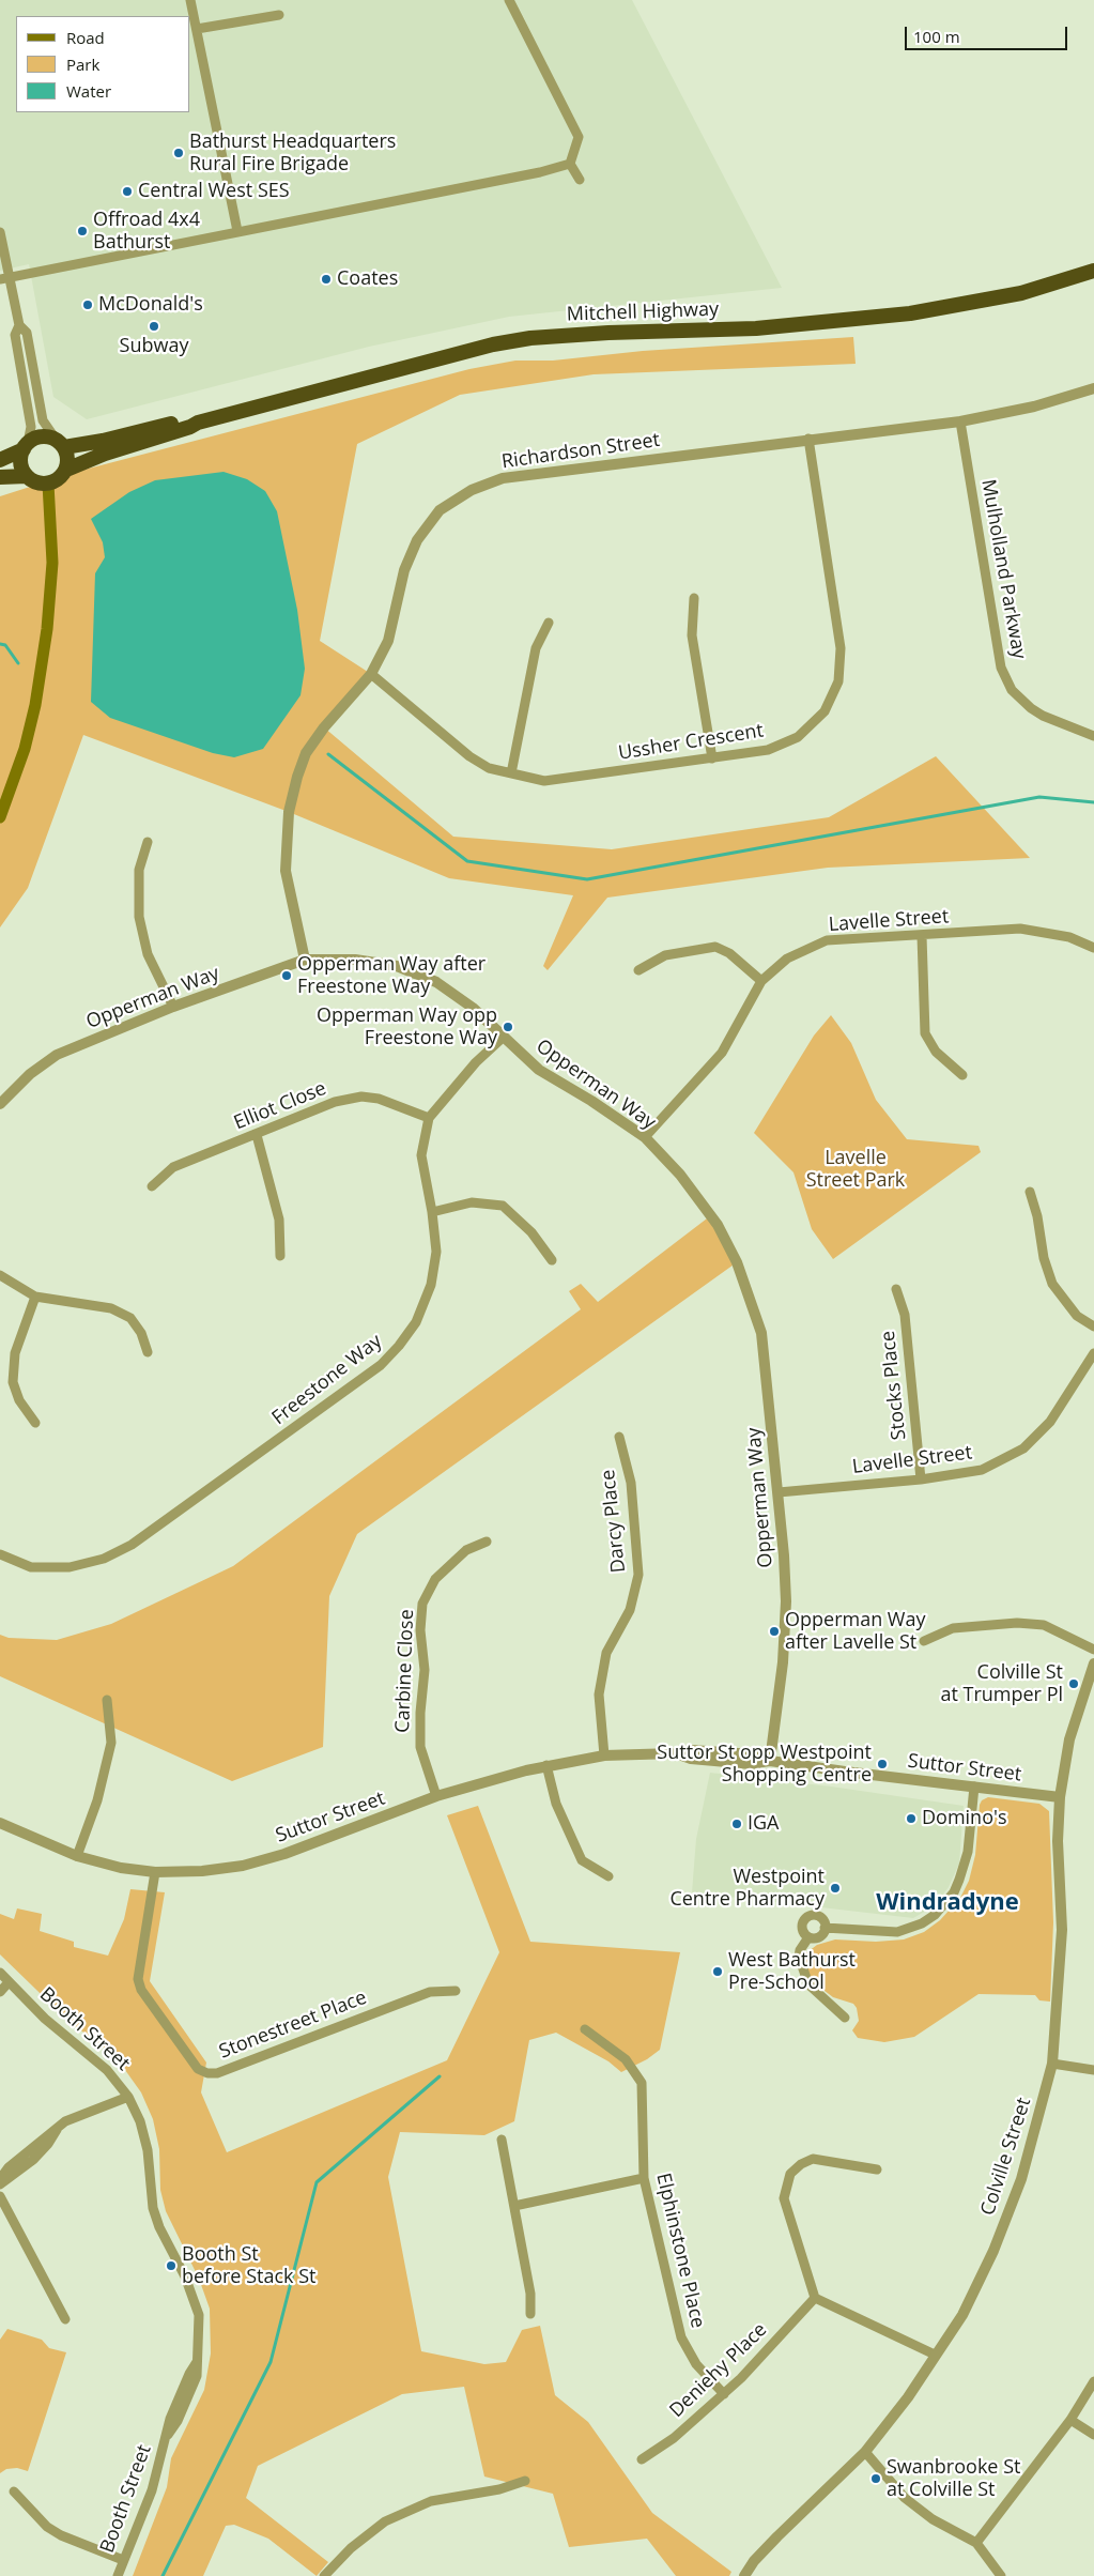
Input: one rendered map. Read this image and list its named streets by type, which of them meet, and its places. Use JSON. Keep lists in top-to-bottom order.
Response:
{
  "streets": {
    "highway": ["Mitchell Highway"],
    "street": [
      "Richardson Street",
      "Mulholland Parkway",
      "Ussher Crescent",
      "Lavelle Street",
      "Opperman Way",
      "Elliot Close",
      "Freestone Way",
      "Stocks Place",
      "Darcy Place",
      "Carbine Close",
      "Suttor Street",
      "Stonestreet Place",
      "Booth Street",
      "Colville Street",
      "Elphinstone Place",
      "Deniehy Place"
    ]
  },
  "crossings": [
    ["Richardson Street", "Mulholland Parkway"],
    ["Richardson Street", "Ussher Crescent"],
    ["Richardson Street", "Opperman Way"],
    ["Lavelle Street", "Opperman Way"],
    ["Lavelle Street", "Stocks Place"],
    ["Opperman Way", "Suttor Street"],
    ["Elliot Close", "Freestone Way"],
    ["Darcy Place", "Suttor Street"],
    ["Carbine Close", "Suttor Street"],
    ["Suttor Street", "Stonestreet Place"],
    ["Suttor Street", "Colville Street"],
    ["Elphinstone Place", "Deniehy Place"]
  ],
  "districts": ["Windradyne"],
  "parks": ["Lavelle Street Park"],
  "places": [
    "Bathurst Headquarters Rural Fire Brigade",
    "Central West SES",
    "Offroad 4x4 Bathurst",
    "Coates",
    "McDonald's",
    "Subway",
    "Opperman Way after Freestone Way",
    "Opperman Way opp Freestone Way",
    "Opperman Way after Lavelle St",
    "Colville St at Trumper Pl",
    "Suttor St opp Westpoint Shopping Centre",
    "Domino's",
    "IGA",
    "Westpoint Centre Pharmacy",
    "West Bathurst Pre-School",
    "Booth St before Stack St",
    "Swanbrooke St at Colville St"
  ],
  "legend": ["Road", "Park", "Water"],
  "scale_bar": "100 m"
}
